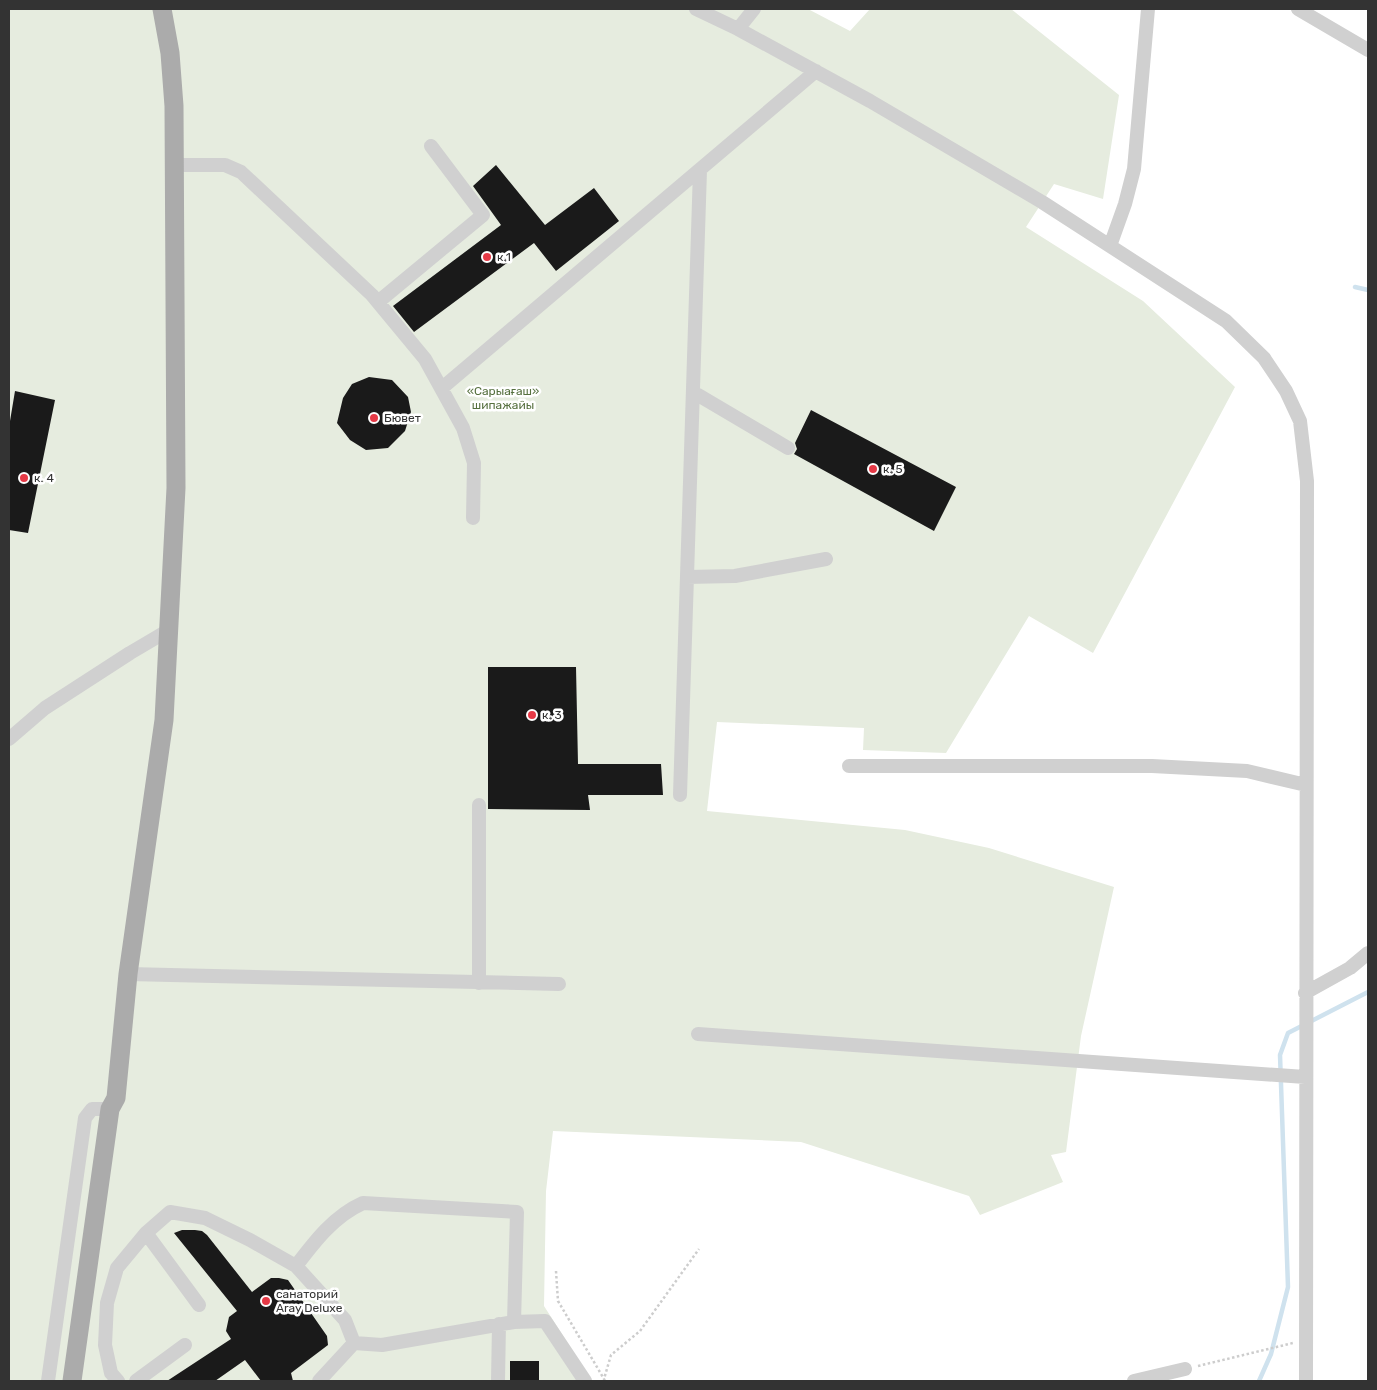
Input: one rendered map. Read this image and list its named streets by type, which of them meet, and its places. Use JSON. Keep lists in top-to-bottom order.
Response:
{
  "parks": ["«Сарыағаш» шипажайы"],
  "places": [
    "к.1",
    "Бювет",
    "к. 5",
    "к. 4",
    "к. 3",
    "санаторий Aray Deluxe"
  ]
}
